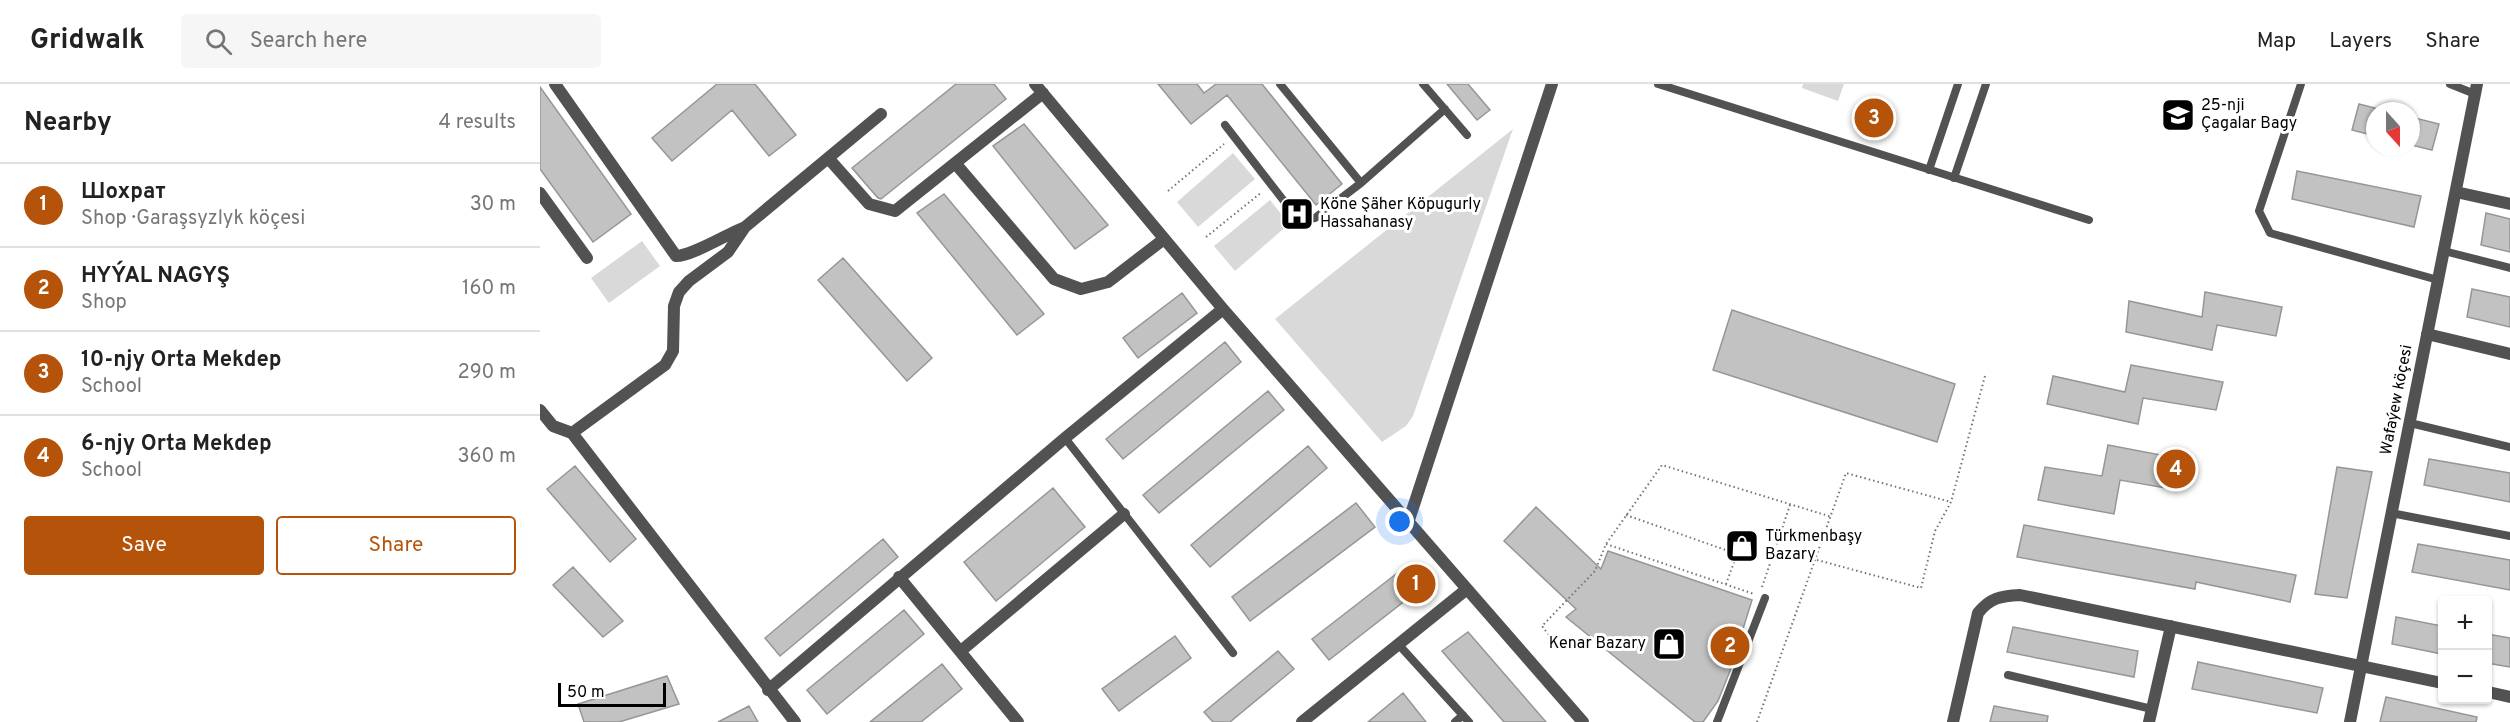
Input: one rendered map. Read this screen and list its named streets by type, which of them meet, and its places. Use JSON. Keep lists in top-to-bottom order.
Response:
{
  "streets": {
    "street": ["Wafaýew köçesi"]
  },
  "places": {
    "school or university": ["25-nji Çagalar Bagy"],
    "hospital": ["Köne Şäher Köpugurly Hassahanasy"],
    "shop": ["Türkmenbaşy Bazary", "Kenar Bazary"]
  },
  "scale_bar": "50 m",
  "north": "bottom",
  "page": {
    "header": "Gridwalk",
    "search": "Search here",
    "nav": ["Map", "Layers", "Share"],
    "heading": ["Nearby", "4 results"],
    "pins": [
      "3",
      "4",
      "1",
      "2"
    ],
    "list": [
      {
        "mark": "1",
        "name": "Шохрат",
        "note": "Shop · Garaşsyzlyk köçesi",
        "value": "30 m"
      },
      {
        "mark": "2",
        "name": "HYÝAL NAGYŞ",
        "note": "Shop",
        "value": "160 m"
      },
      {
        "mark": "3",
        "name": "10-njy Orta Mekdep",
        "note": "School",
        "value": "290 m"
      },
      {
        "mark": "4",
        "name": "6-njy Orta Mekdep",
        "note": "School",
        "value": "360 m"
      }
    ],
    "buttons": ["Save", "Share"],
    "map_buttons": ["+", "−"],
    "scale": "50 m"
  }
}
